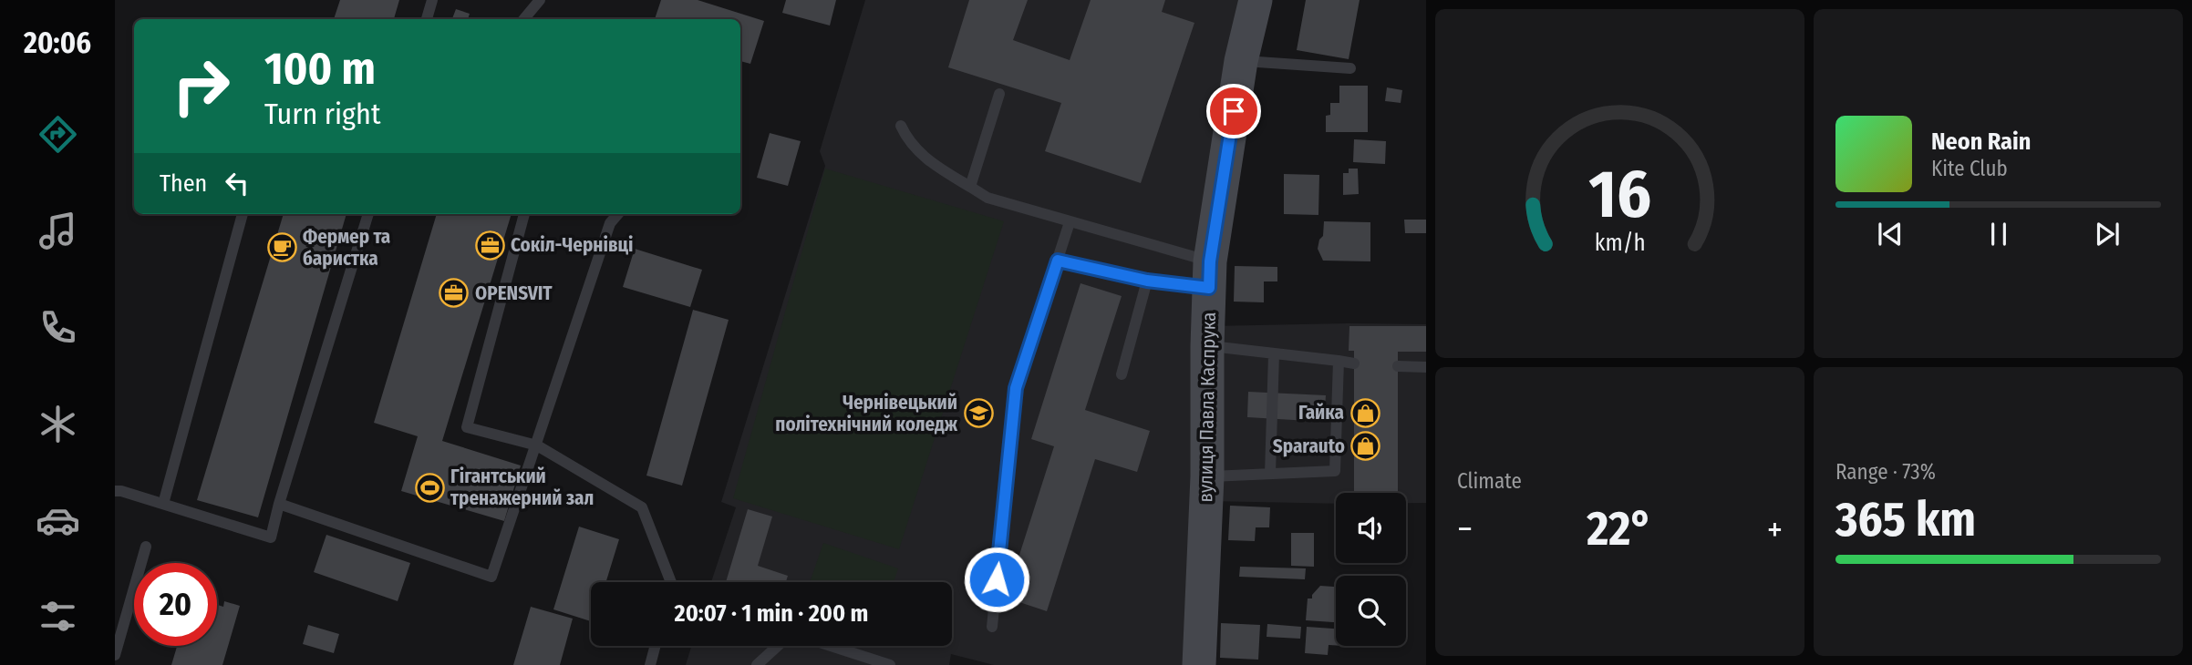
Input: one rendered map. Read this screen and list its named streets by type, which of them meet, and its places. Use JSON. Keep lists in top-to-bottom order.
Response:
{
  "streets": {
    "street": ["вулиця Павла Каспрука"]
  },
  "places": {
    "office": ["Сокіл-Чернівці", "OPENSVIT"],
    "cafe": ["Фермер та баристка"],
    "shop": ["Гайка", "Sparauto"],
    "school or university": ["Чернівецький політехнічний коледж"],
    "sports": ["Гігантський тренажерний зал"]
  },
  "page": {
    "tabs": "20:06",
    "turn": ["100 m", "Turn right"],
    "song": ["Neon Rain", "Kite Club"],
    "then": "Then",
    "tile": [
      "Climate",
      ["Range · 73%", "365 km"]
    ],
    "heat": ["−", "22°", "+"],
    "limit": "20",
    "trip": "20:07 · 1 min · 200 m",
    "gauge": ["16", "km/h"]
  }
}
